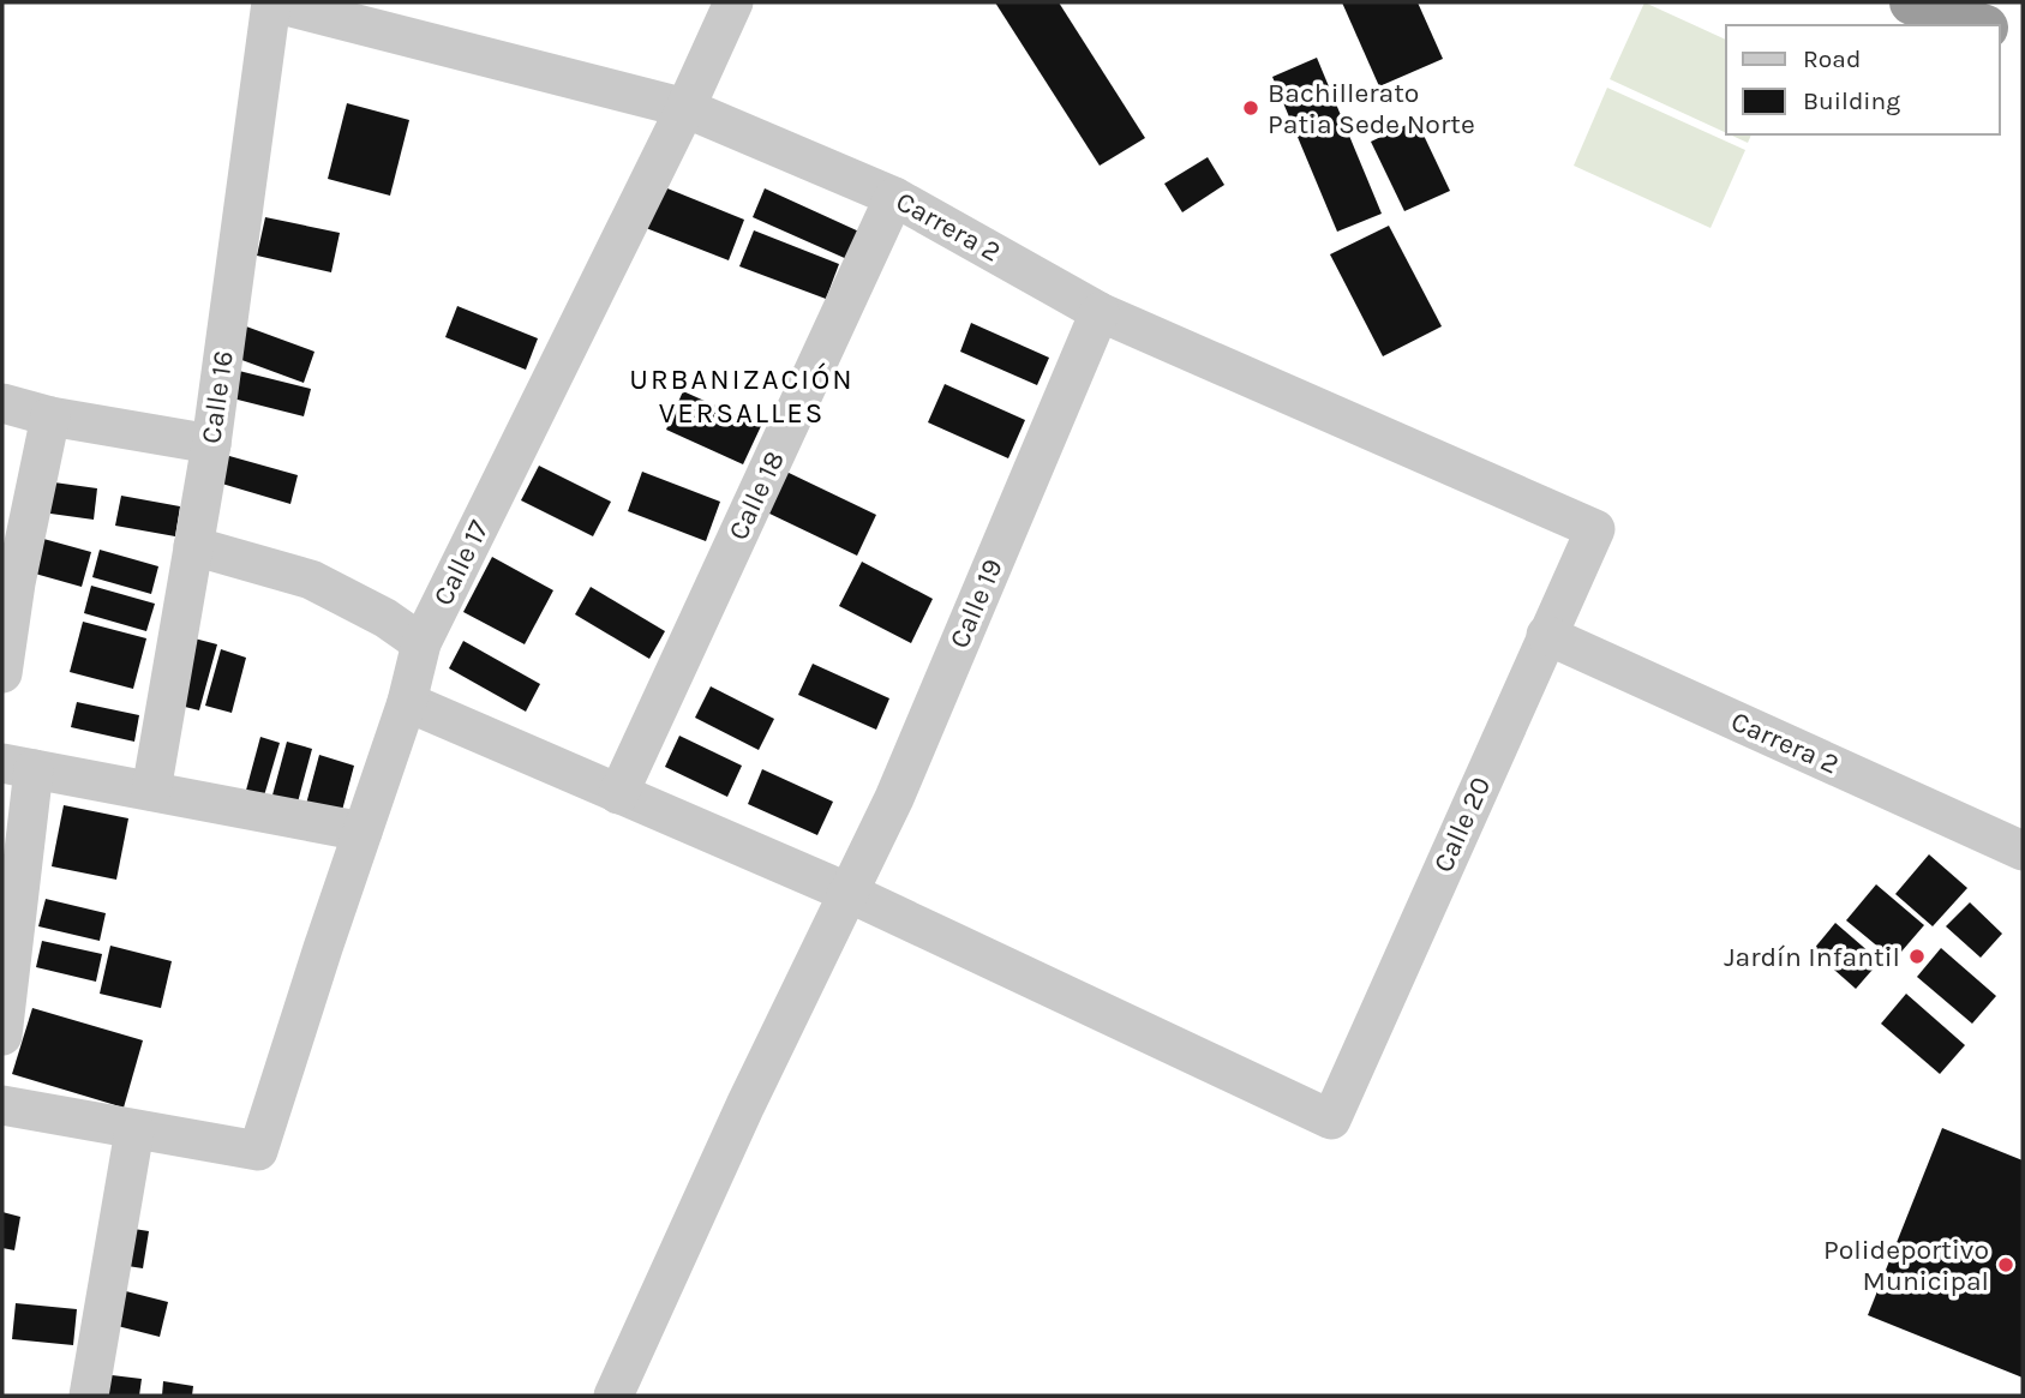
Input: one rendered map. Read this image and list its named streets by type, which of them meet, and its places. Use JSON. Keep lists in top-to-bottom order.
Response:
{
  "streets": {
    "street": [
      "Carrera 2",
      "Calle 16",
      "Calle 18",
      "Calle 17",
      "Calle 19",
      "Calle 20"
    ]
  },
  "crossings": [
    ["Carrera 2", "Calle 16"],
    ["Carrera 2", "Calle 18"],
    ["Carrera 2", "Calle 17"],
    ["Carrera 2", "Calle 19"],
    ["Carrera 2", "Calle 20"],
    ["Calle 19", "Calle 20"]
  ],
  "districts": ["URBANIZACIÓN VERSALLES"],
  "places": ["Bachillerato Patia Sede Norte", "Jardín Infantil", "Polideportivo Municipal"],
  "legend": ["Road", "Building"]
}
